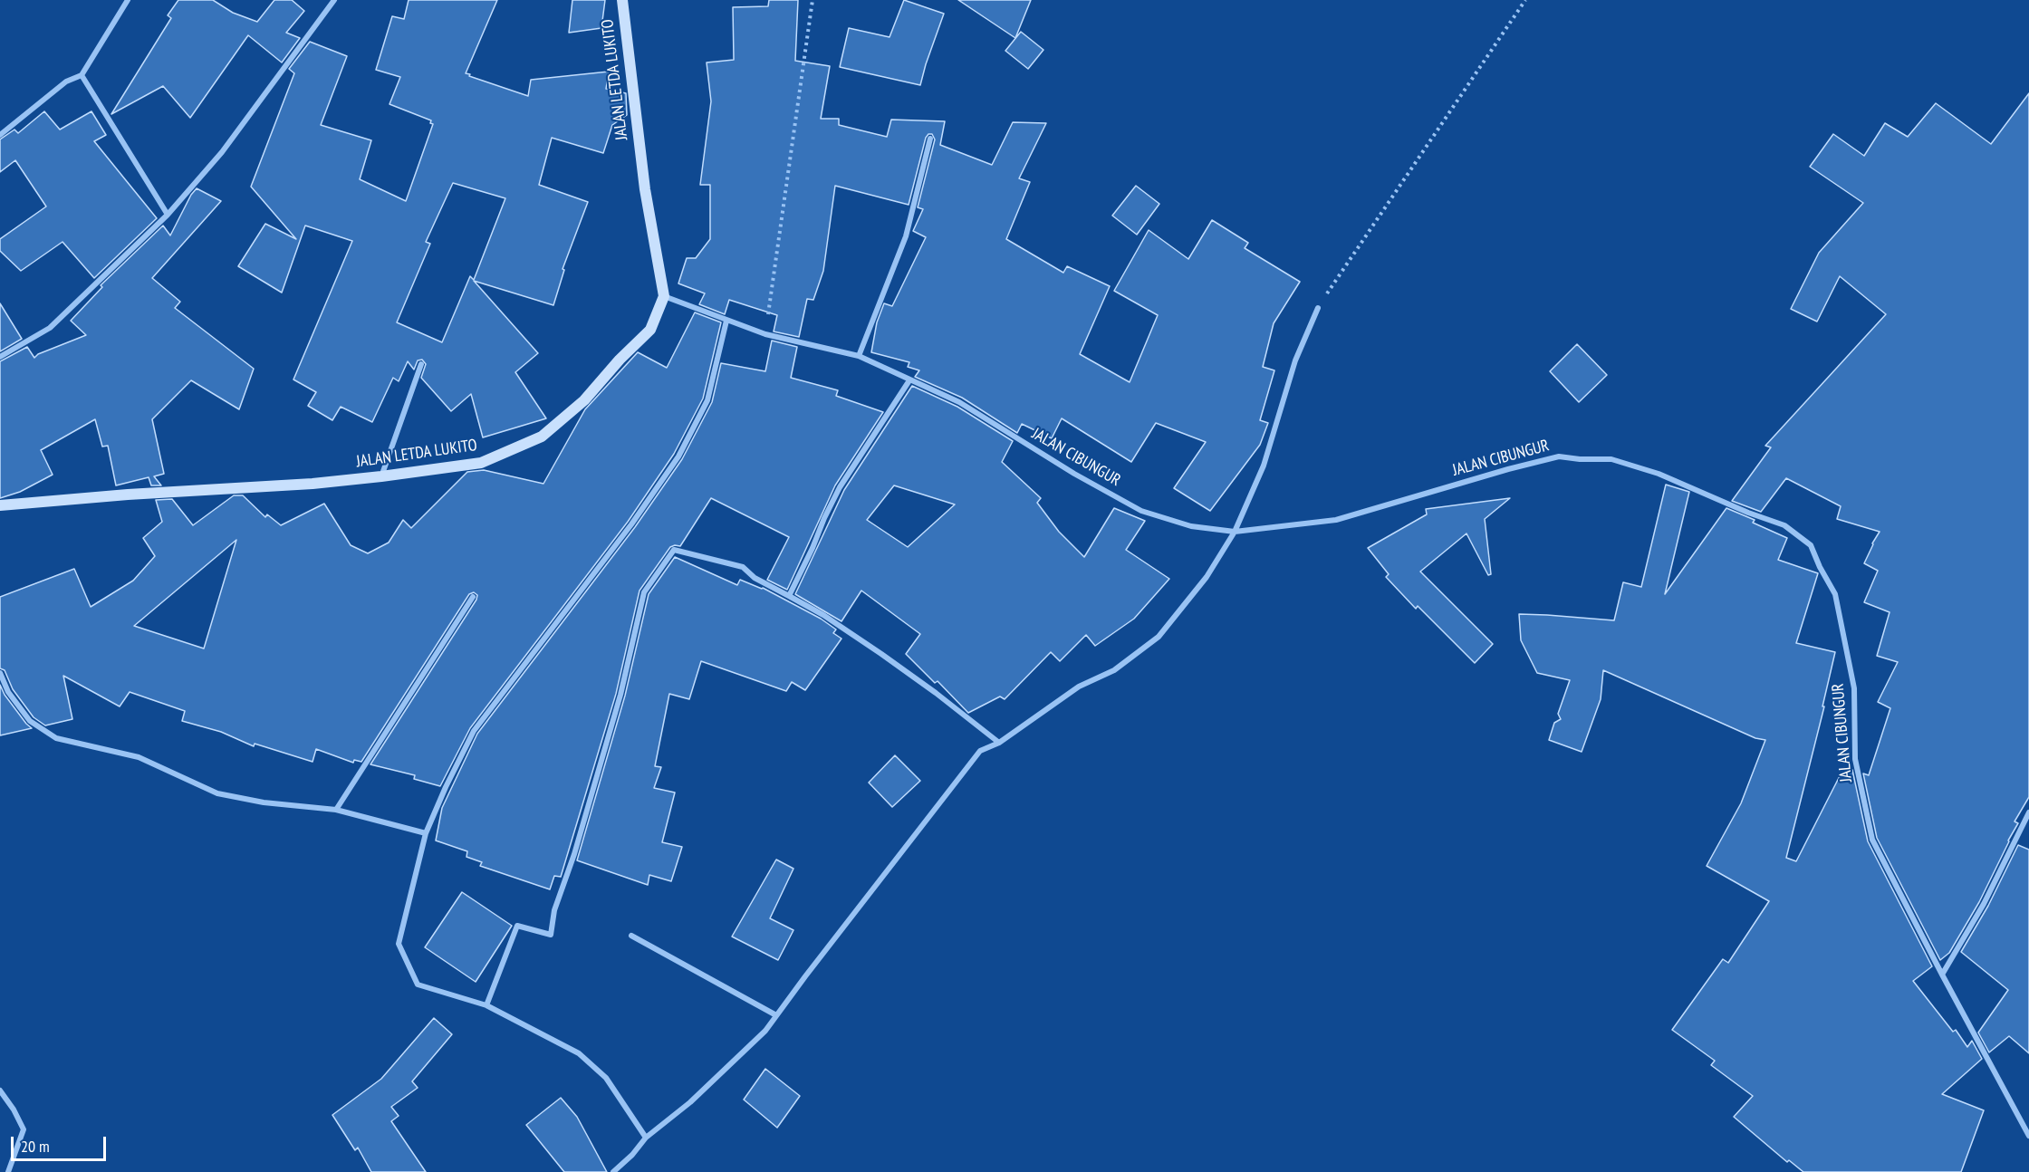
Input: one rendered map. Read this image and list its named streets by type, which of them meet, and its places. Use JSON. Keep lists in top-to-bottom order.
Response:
{
  "streets": {
    "street": ["JALAN LETDA LUKITO", "JALAN CIBUNGUR"]
  },
  "crossings": [
    ["JALAN LETDA LUKITO", "JALAN CIBUNGUR"]
  ],
  "scale_bar": "20 m"
}
